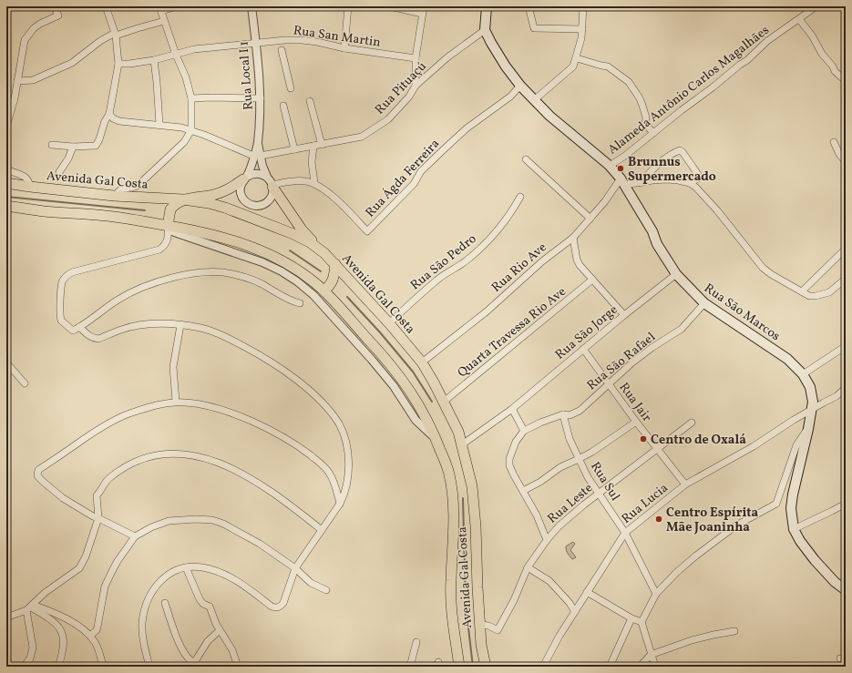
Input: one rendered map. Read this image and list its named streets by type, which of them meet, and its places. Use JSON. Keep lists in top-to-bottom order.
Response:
{
  "streets": {
    "main road": ["Avenida Gal Costa", "Rua São Marcos"],
    "street": [
      "Rua San Martin",
      "Rua Local I 1",
      "Rua Pituaçú",
      "Alameda Antônio Carlos Magalhães",
      "Rua Ágda Ferreira",
      "Rua São Pedro",
      "Rua Rio Ave",
      "Quarta Travessa Rio Ave",
      "Rua São Jorge",
      "Rua São Rafael",
      "Rua Jair",
      "Rua Sul",
      "Rua Leste",
      "Rua Lucia"
    ]
  },
  "crossings": [
    ["Rua San Martin", "Rua Local I 1"],
    ["Rua Local I 1", "Rua Pituaçú"],
    ["Rua Pituaçú", "Rua São Marcos"],
    ["Alameda Antônio Carlos Magalhães", "Rua São Marcos"],
    ["Rua Ágda Ferreira", "Rua São Marcos"],
    ["Avenida Gal Costa", "Rua São Pedro"],
    ["Avenida Gal Costa", "Rua Rio Ave"],
    ["Avenida Gal Costa", "Quarta Travessa Rio Ave"],
    ["Avenida Gal Costa", "Rua São Jorge"],
    ["Avenida Gal Costa", "Rua Leste"],
    ["Rua Rio Ave", "Rua São Marcos"],
    ["Rua São Marcos", "Rua São Jorge"],
    ["Rua São Marcos", "Rua São Rafael"],
    ["Rua São Marcos", "Rua Lucia"],
    ["Rua São Jorge", "Rua Jair"],
    ["Rua São Rafael", "Rua Jair"],
    ["Rua São Rafael", "Rua Sul"],
    ["Rua Jair", "Rua Leste"],
    ["Rua Jair", "Rua Lucia"],
    ["Rua Sul", "Rua Leste"],
    ["Rua Sul", "Rua Lucia"]
  ],
  "places": ["Brunnus Supermercado", "Centro de Oxalá", "Centro Espírita Mãe Joaninha"]
}
